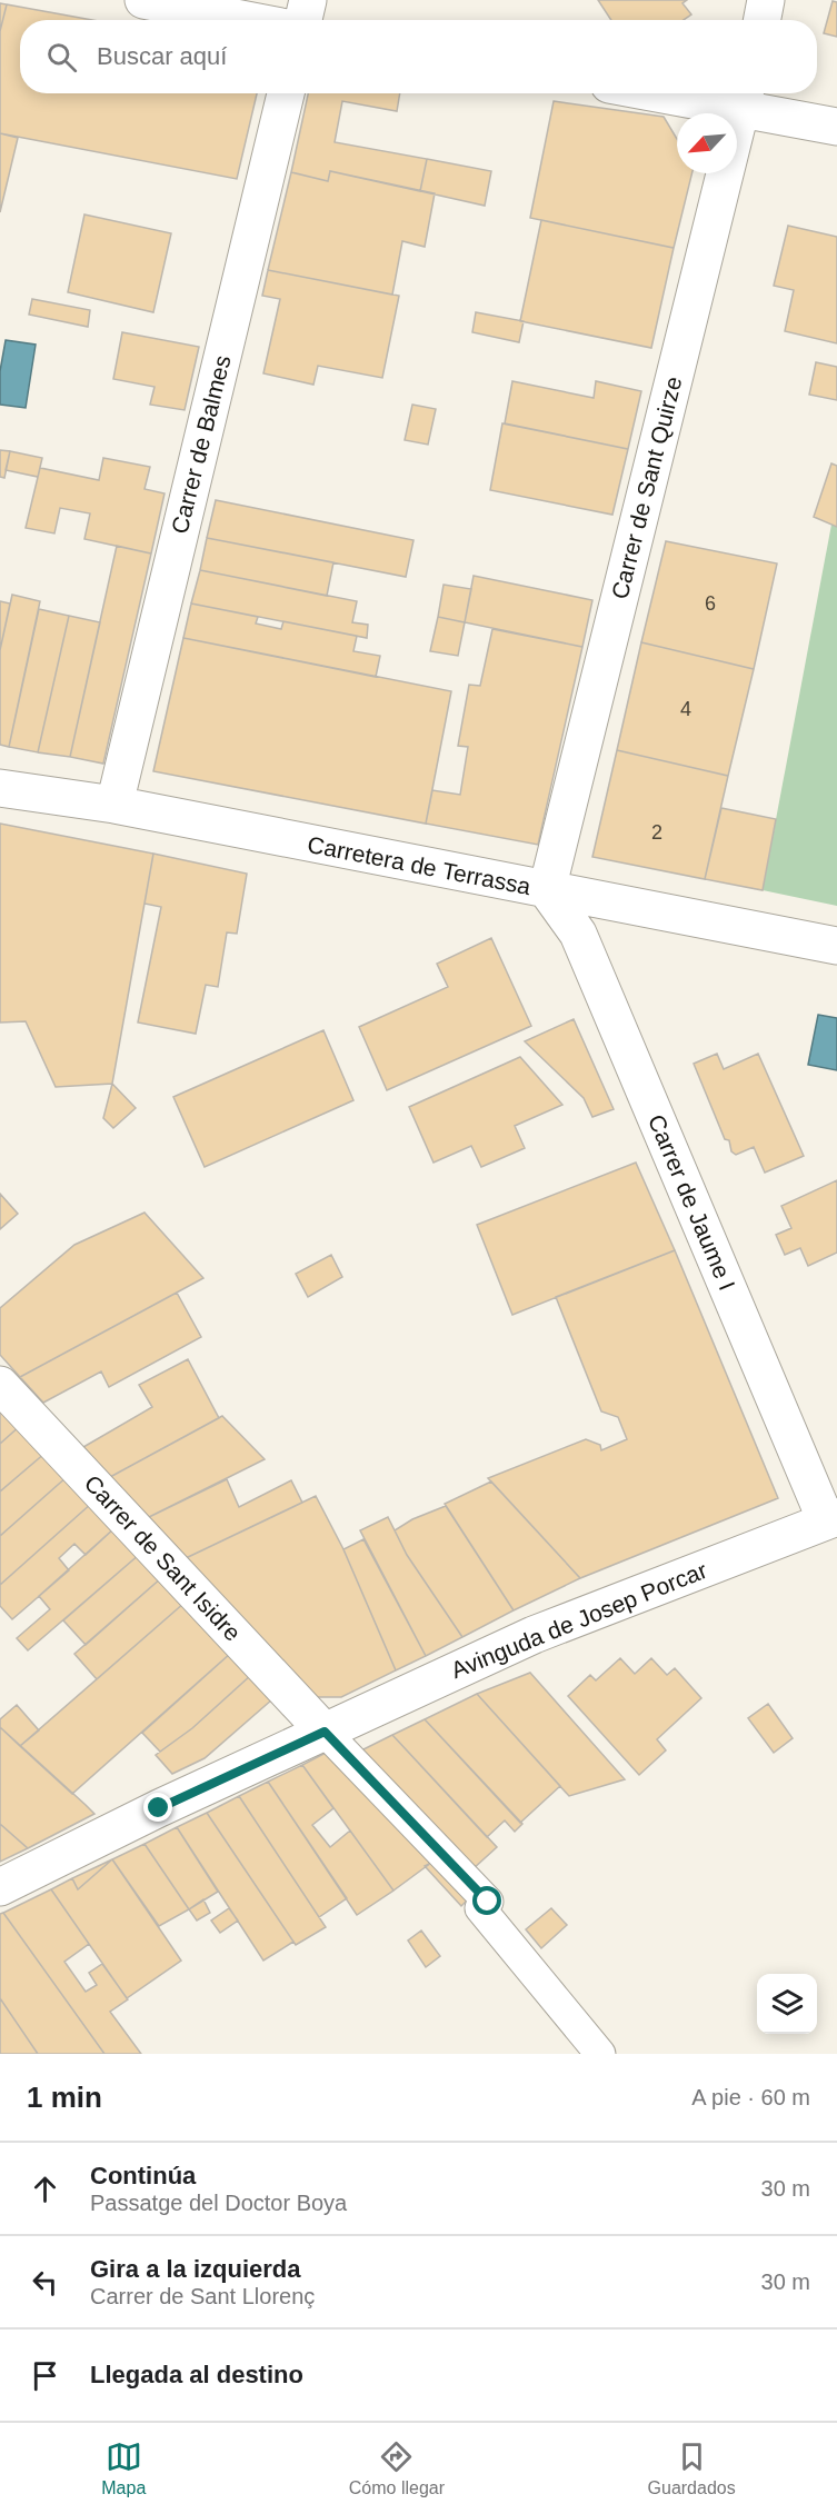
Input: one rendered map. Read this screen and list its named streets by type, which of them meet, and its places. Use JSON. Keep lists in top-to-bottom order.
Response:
{
  "streets": {
    "street": [
      "Carrer de Balmes",
      "Carrer de Sant Quirze",
      "Carretera de Terrassa",
      "Carrer de Jaume I",
      "Carrer de Sant Isidre",
      "Avinguda de Josep Porcar"
    ]
  },
  "crossings": [
    ["Carrer de Balmes", "Carretera de Terrassa"],
    ["Carrer de Sant Quirze", "Carretera de Terrassa"],
    ["Carrer de Sant Quirze", "Carrer de Jaume I"],
    ["Carretera de Terrassa", "Carrer de Jaume I"],
    ["Carrer de Jaume I", "Avinguda de Josep Porcar"],
    ["Carrer de Sant Isidre", "Avinguda de Josep Porcar"]
  ],
  "house_numbers": ["6", "4", "2"],
  "north": "bottom left",
  "page": {
    "search": "Buscar aquí",
    "heading": ["1 min", "A pie · 60 m"],
    "list": [
      ["Continúa", "Passatge del Doctor Boya", "30 m"],
      ["Gira a la izquierda", "Carrer de Sant Llorenç", "30 m"],
      "Llegada al destino"
    ],
    "nav": ["Mapa", "Cómo llegar", "Guardados"]
  }
}
